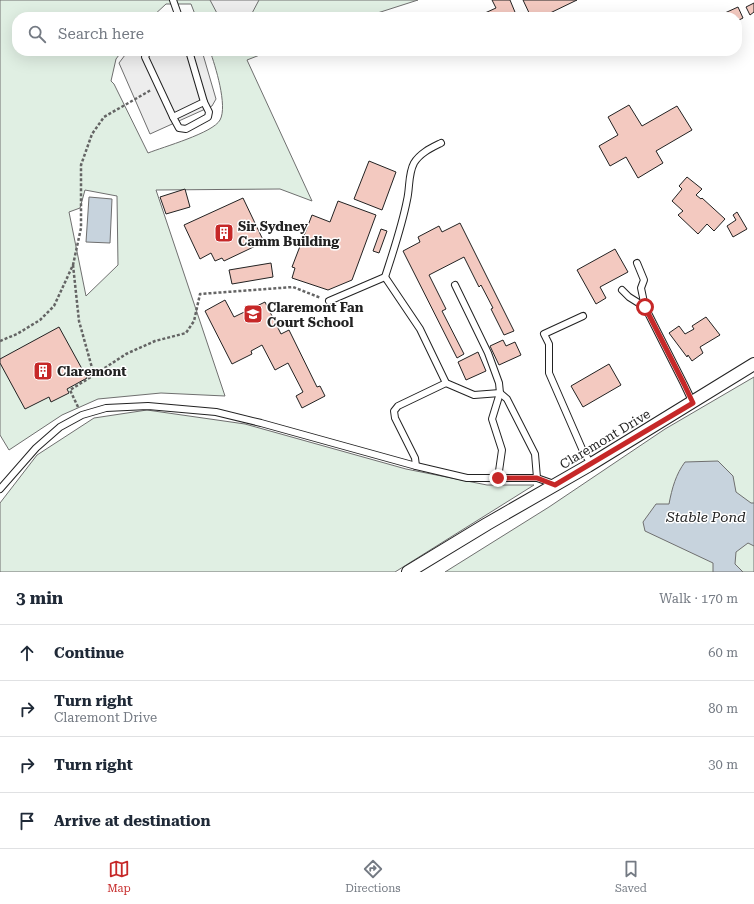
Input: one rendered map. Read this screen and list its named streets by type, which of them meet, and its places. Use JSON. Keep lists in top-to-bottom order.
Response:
{
  "streets": {
    "street": ["Claremont Drive"]
  },
  "water": ["Stable Pond"],
  "places": {
    "building": ["Sir Sydney Camm Building", "Claremont"],
    "school or university": ["Claremont Fan Court School"]
  },
  "page": {
    "search": "Search here",
    "heading": ["3 min", "Walk · 170 m"],
    "list": [
      ["Continue", "60 m"],
      ["Turn right", "Claremont Drive", "80 m"],
      ["Turn right", "30 m"],
      "Arrive at destination"
    ],
    "nav": ["Map", "Directions", "Saved"]
  }
}
